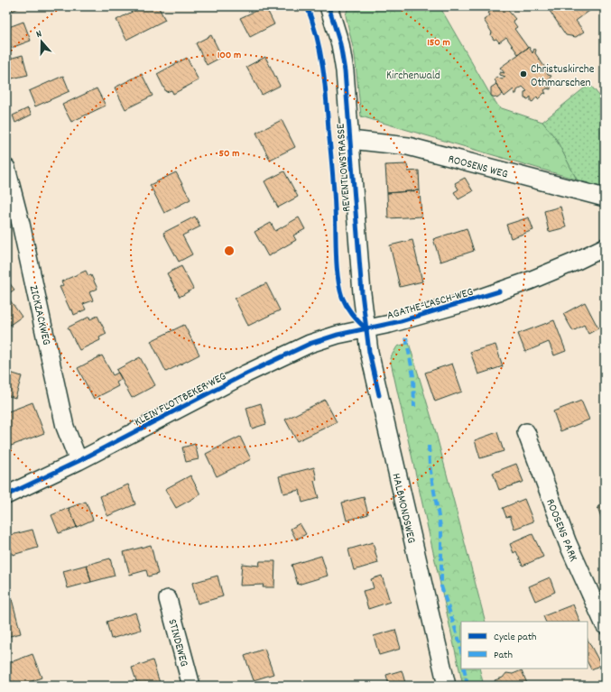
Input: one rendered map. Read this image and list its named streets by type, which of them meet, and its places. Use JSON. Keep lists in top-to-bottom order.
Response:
{
  "streets": {
    "street": [
      "ROOSENS WEG",
      "REVENTLOWSTRASSE",
      "AGATHE-LASCH-WEG",
      "ZICKZACKWEG",
      "KLEIN FLOTTBEKER WEG",
      "HALBMONDSWEG",
      "ROOSENS PARK",
      "STINDEWEG"
    ]
  },
  "crossings": [
    ["ROOSENS WEG", "REVENTLOWSTRASSE"],
    ["REVENTLOWSTRASSE", "AGATHE-LASCH-WEG"],
    ["REVENTLOWSTRASSE", "KLEIN FLOTTBEKER WEG"],
    ["REVENTLOWSTRASSE", "HALBMONDSWEG"],
    ["AGATHE-LASCH-WEG", "KLEIN FLOTTBEKER WEG"],
    ["AGATHE-LASCH-WEG", "HALBMONDSWEG"],
    ["ZICKZACKWEG", "KLEIN FLOTTBEKER WEG"],
    ["KLEIN FLOTTBEKER WEG", "HALBMONDSWEG"]
  ],
  "parks": ["Kirchenwald"],
  "places": ["Christuskirche Othmarschen"],
  "legend": ["Cycle path", "Path"],
  "north": "top",
  "rings": ["150 m", "100 m", "50 m"]
}
